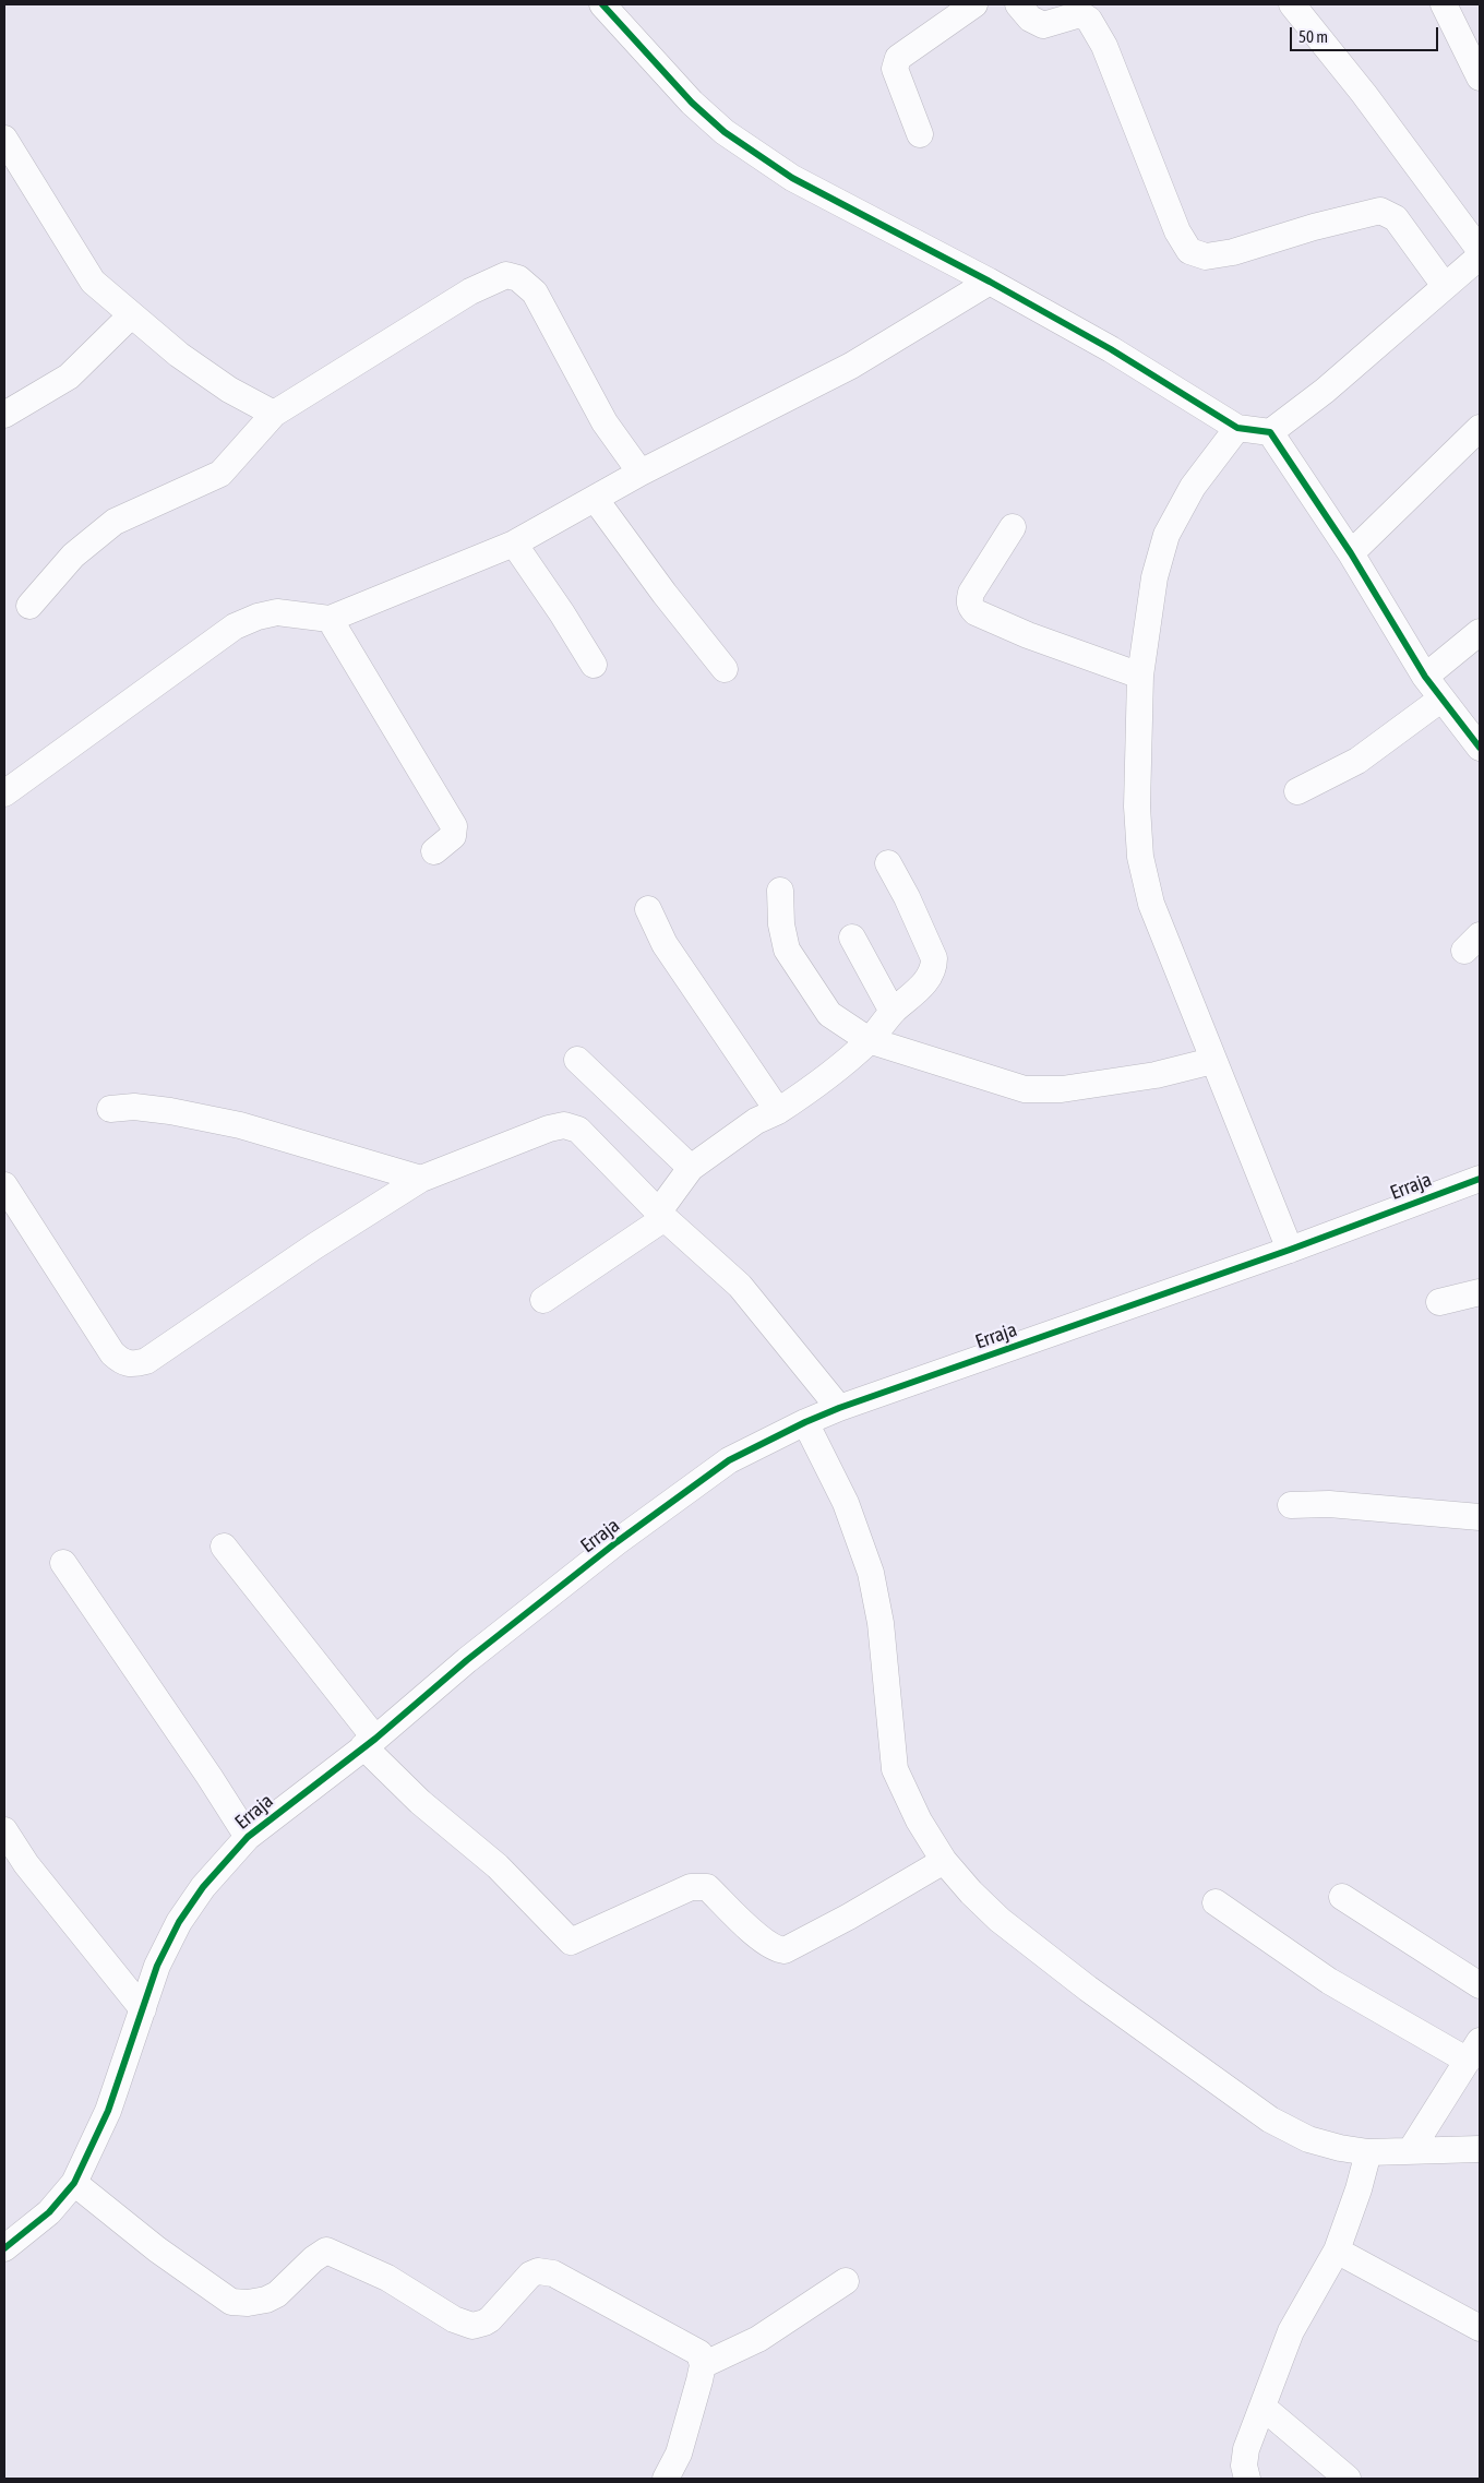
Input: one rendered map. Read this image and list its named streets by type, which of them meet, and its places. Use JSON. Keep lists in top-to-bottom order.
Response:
{
  "streets": {
    "street": ["Erraja"]
  },
  "scale_bar": "50 m"
}
